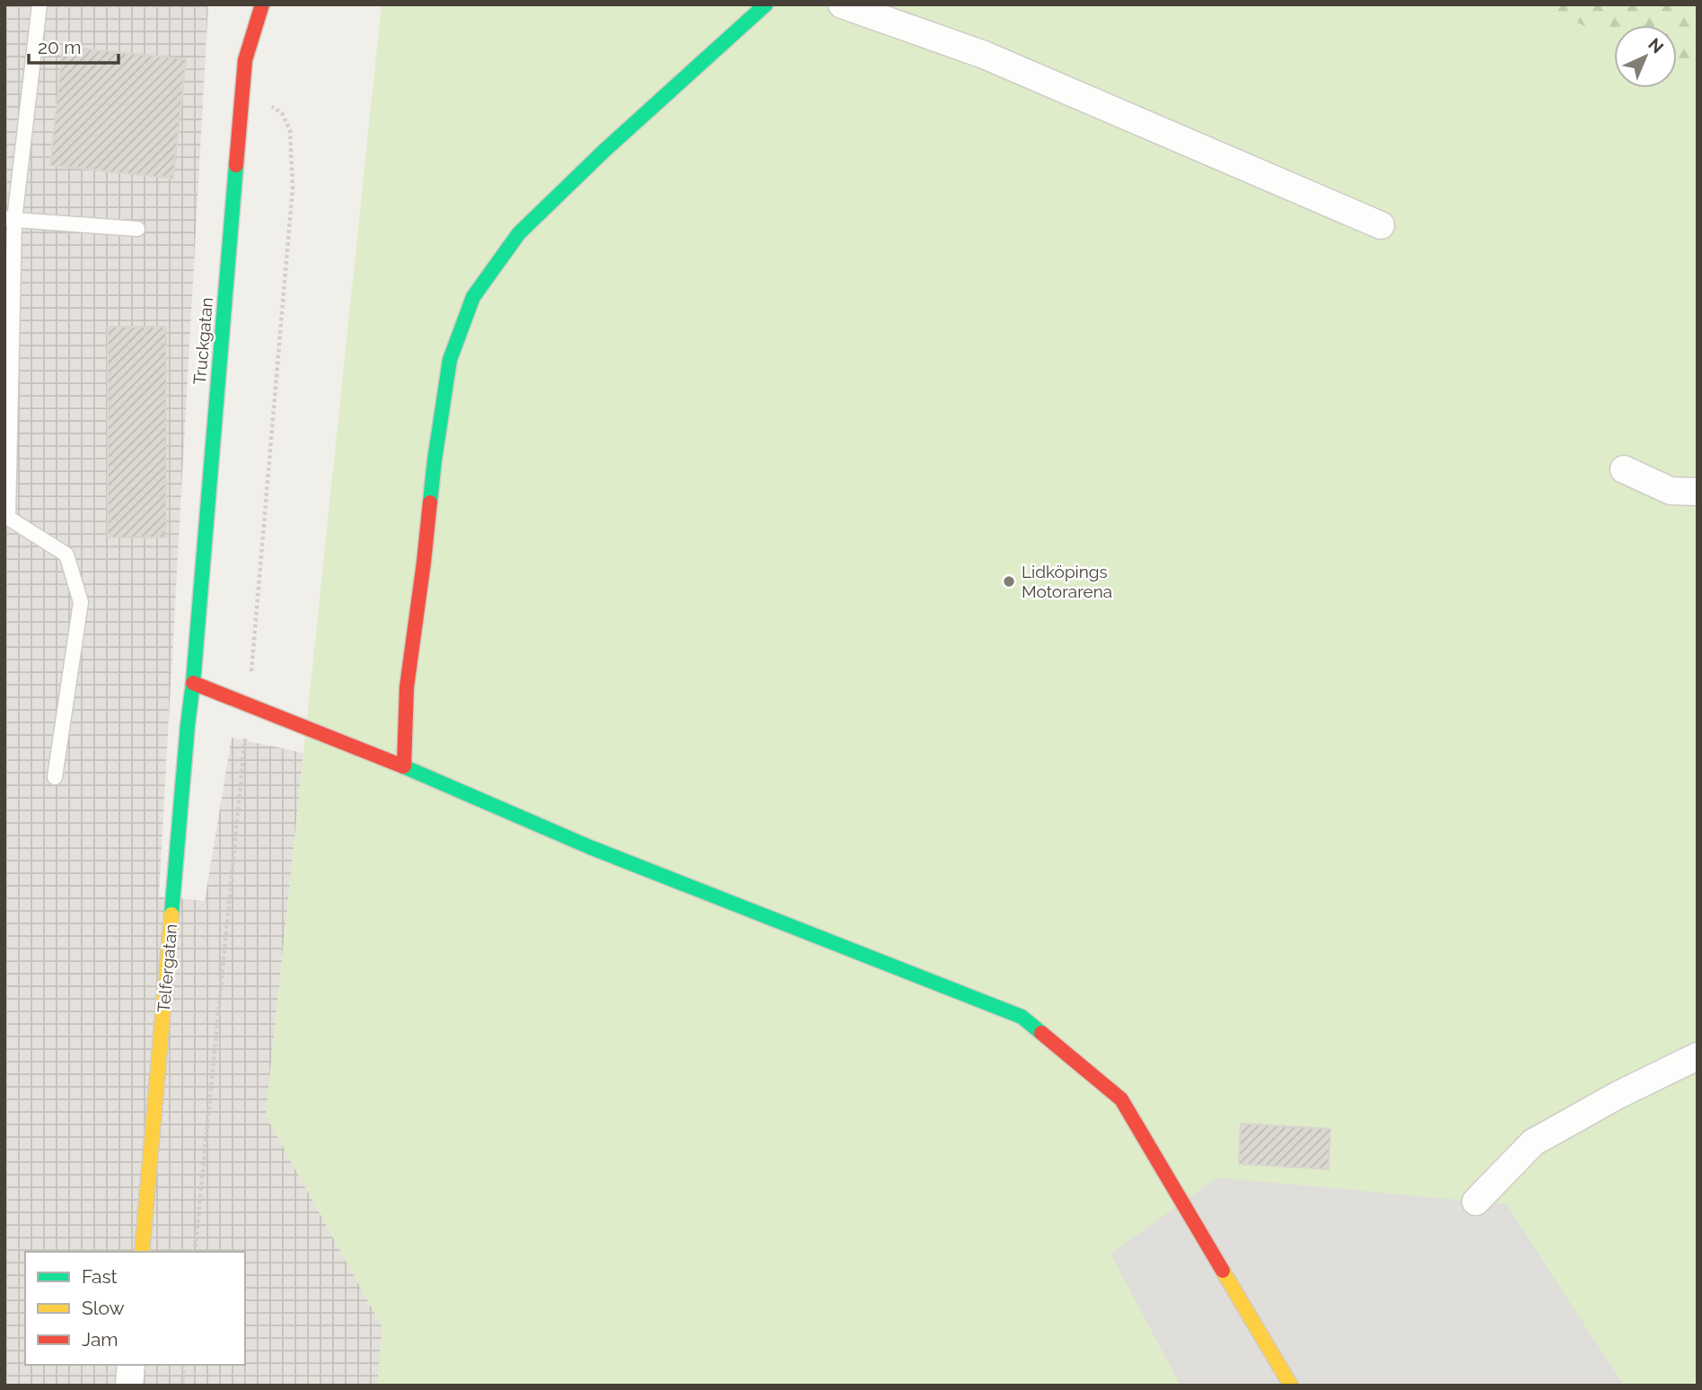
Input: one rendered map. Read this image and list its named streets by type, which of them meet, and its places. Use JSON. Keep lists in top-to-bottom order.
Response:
{
  "streets": {
    "street": ["Truckgatan", "Telfergatan"]
  },
  "crossings": [
    ["Truckgatan", "Telfergatan"]
  ],
  "places": ["Lidköpings Motorarena"],
  "legend": ["Fast", "Slow", "Jam"],
  "scale_bar": "20 m",
  "north": "top right"
}
